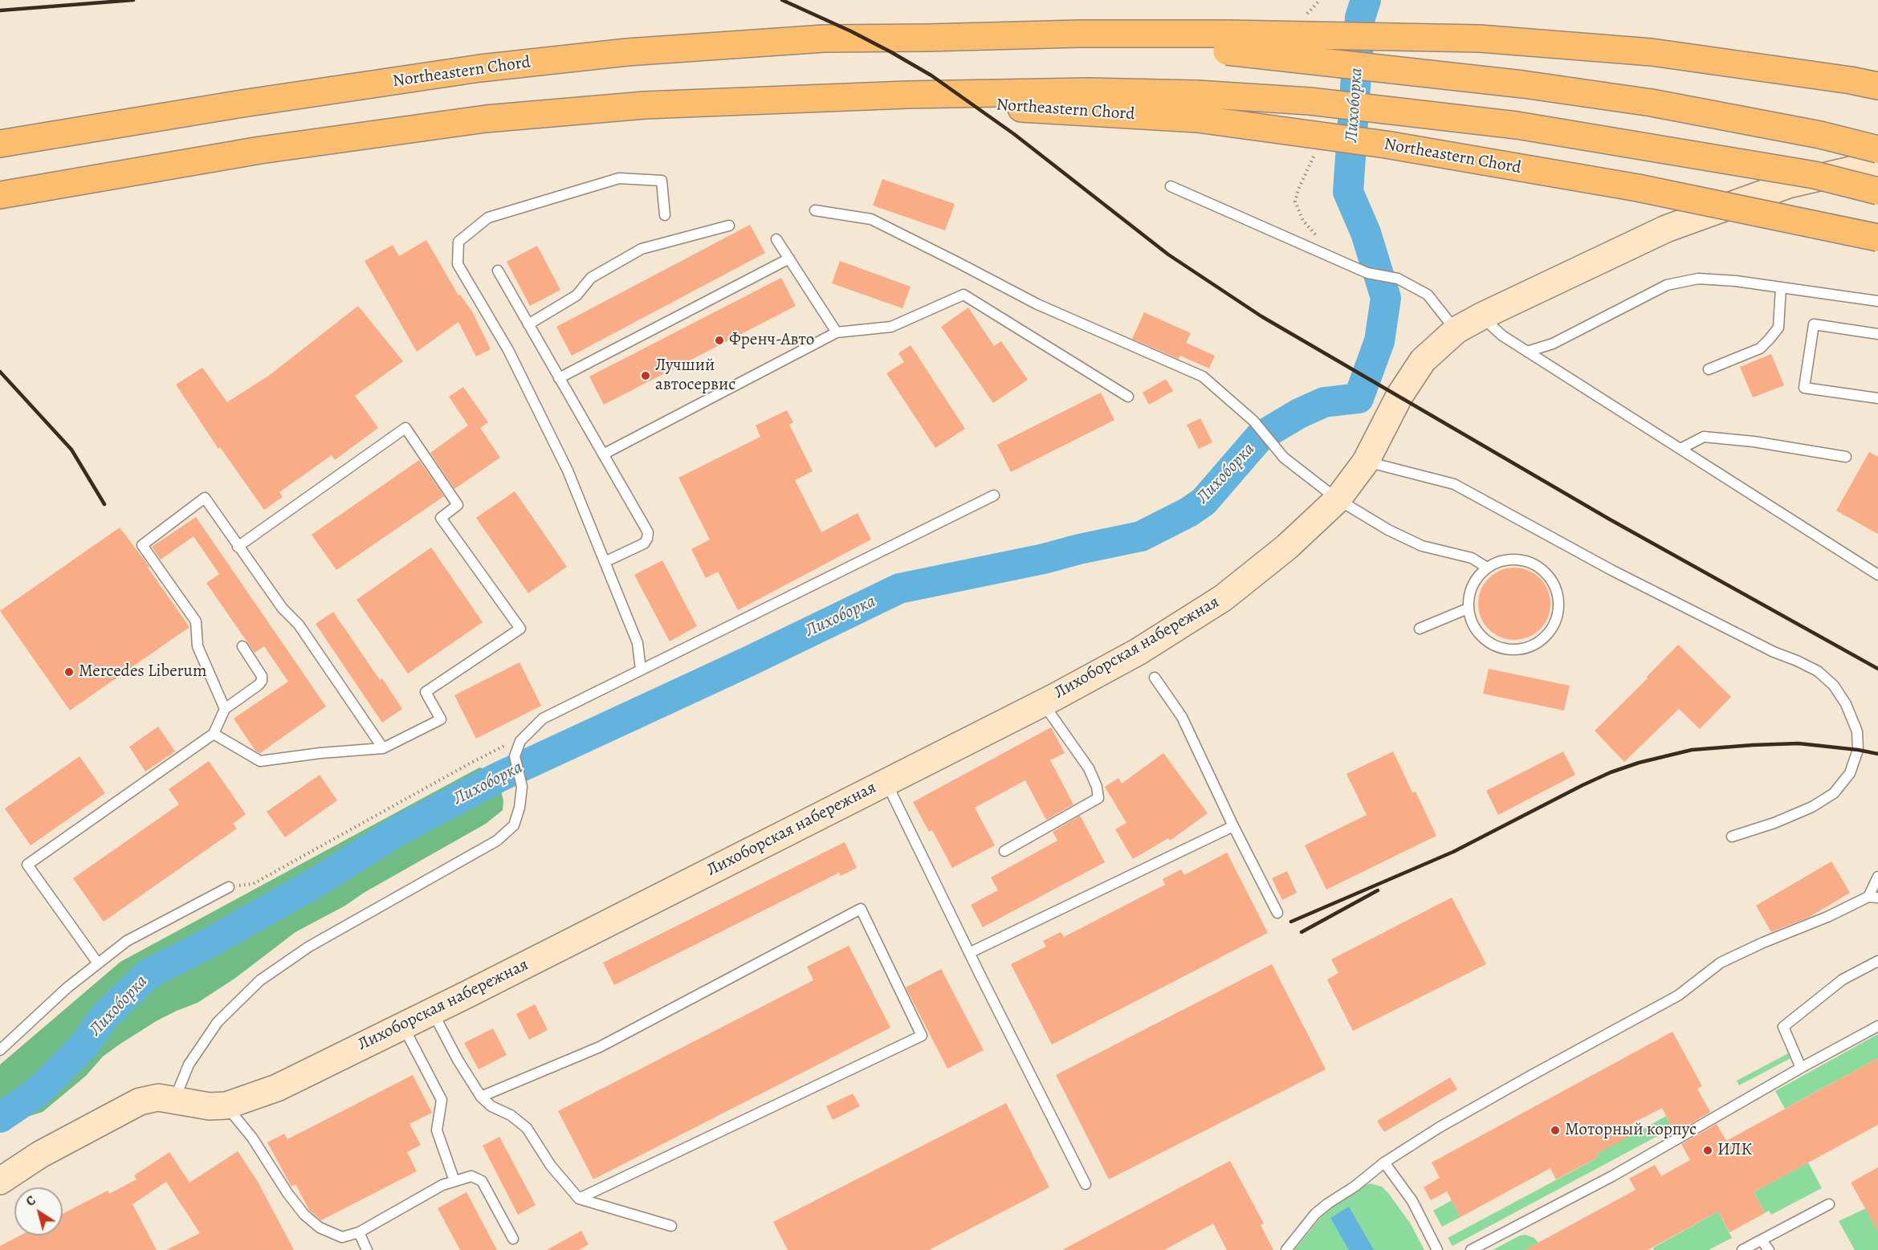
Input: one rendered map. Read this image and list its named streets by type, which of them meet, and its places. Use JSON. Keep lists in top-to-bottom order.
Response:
{
  "streets": {
    "main road": ["Northeastern Chord"],
    "street": ["Лихоборская набережная"]
  },
  "water": ["Лихоборка"],
  "places": [
    "Френч-Авто",
    "Лучший автосервис",
    "Mercedes Liberum",
    "Моторный корпус",
    "ИЛК"
  ],
  "north": "top left"
}
